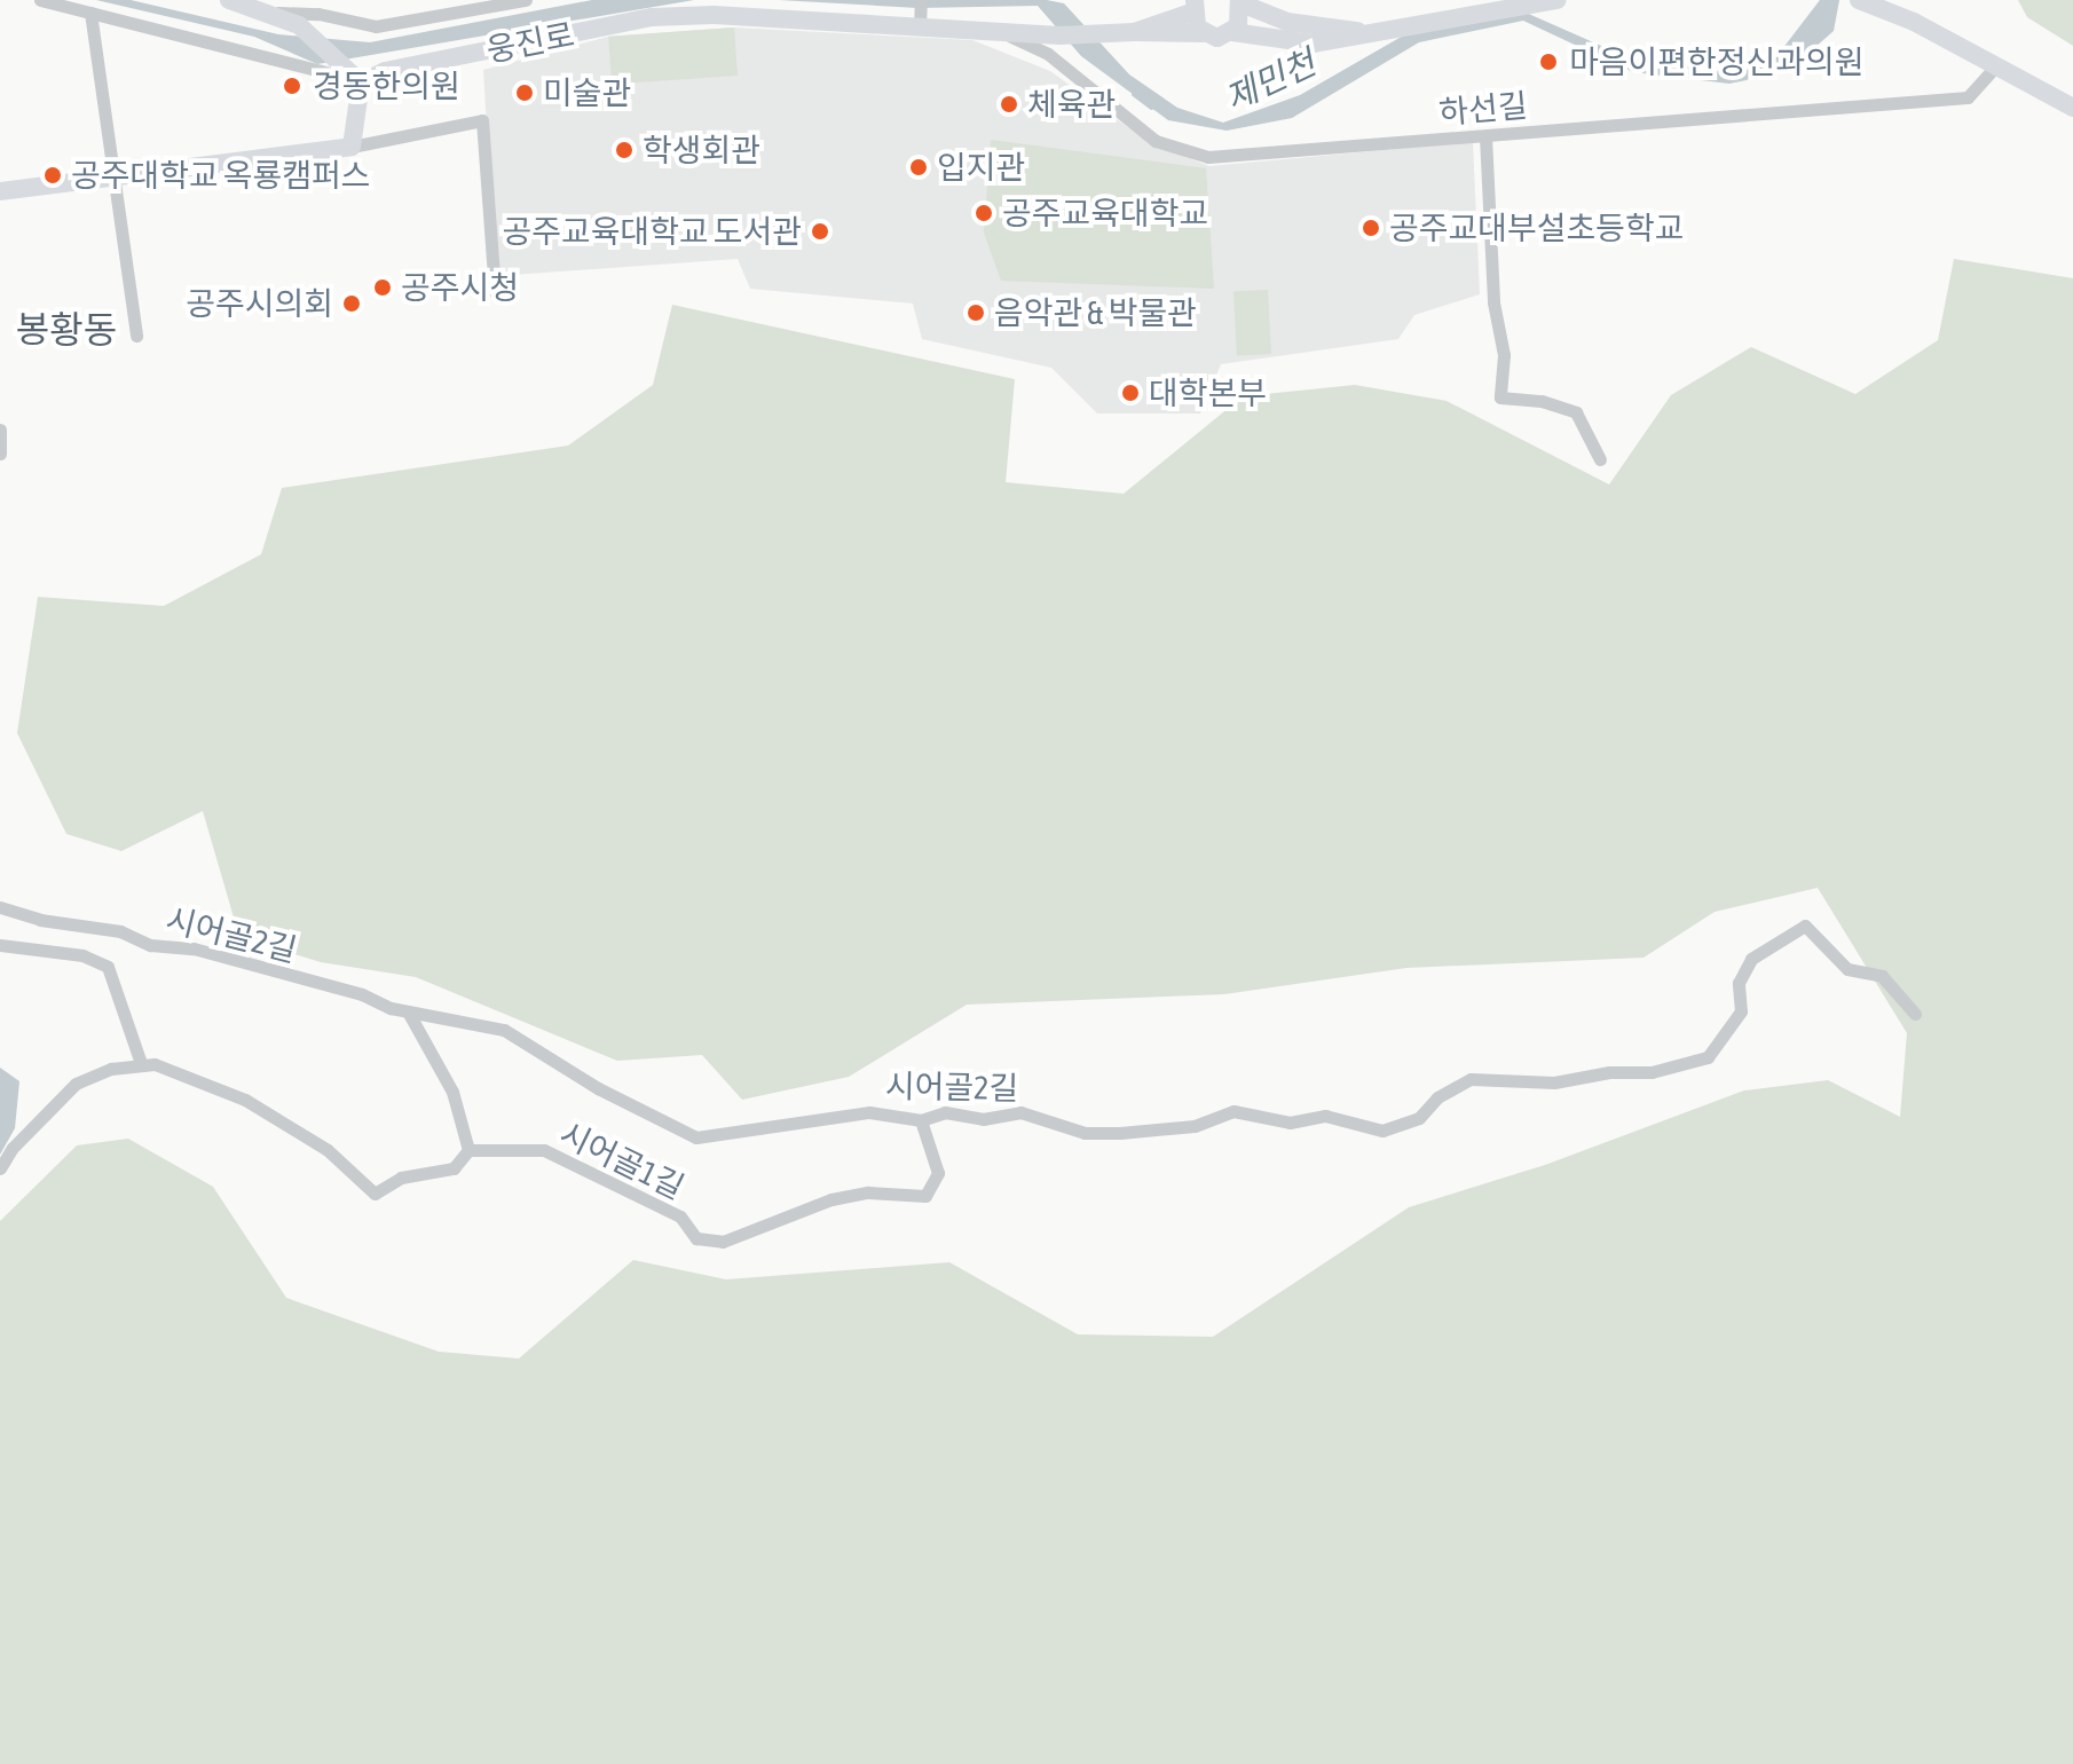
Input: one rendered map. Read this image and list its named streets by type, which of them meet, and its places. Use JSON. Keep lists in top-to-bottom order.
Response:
{
  "streets": {
    "main road": ["웅진로"],
    "street": ["하선길", "시어골2길", "시어골1길"]
  },
  "crossings": [
    ["웅진로", "하선길"],
    ["시어골2길", "시어골1길"]
  ],
  "districts": ["봉황동"],
  "water": ["제민천"],
  "places": [
    "마음이편한정신과의원",
    "경동한의원",
    "미술관",
    "체육관",
    "학생회관",
    "입지관",
    "공주대학교 옥룡캠퍼스",
    "공주교육대학교",
    "공주교대부설초등학교",
    "공주교육대학교 도서관",
    "공주시청",
    "공주시의회",
    "음악관 & 박물관",
    "대학본부"
  ]
}
